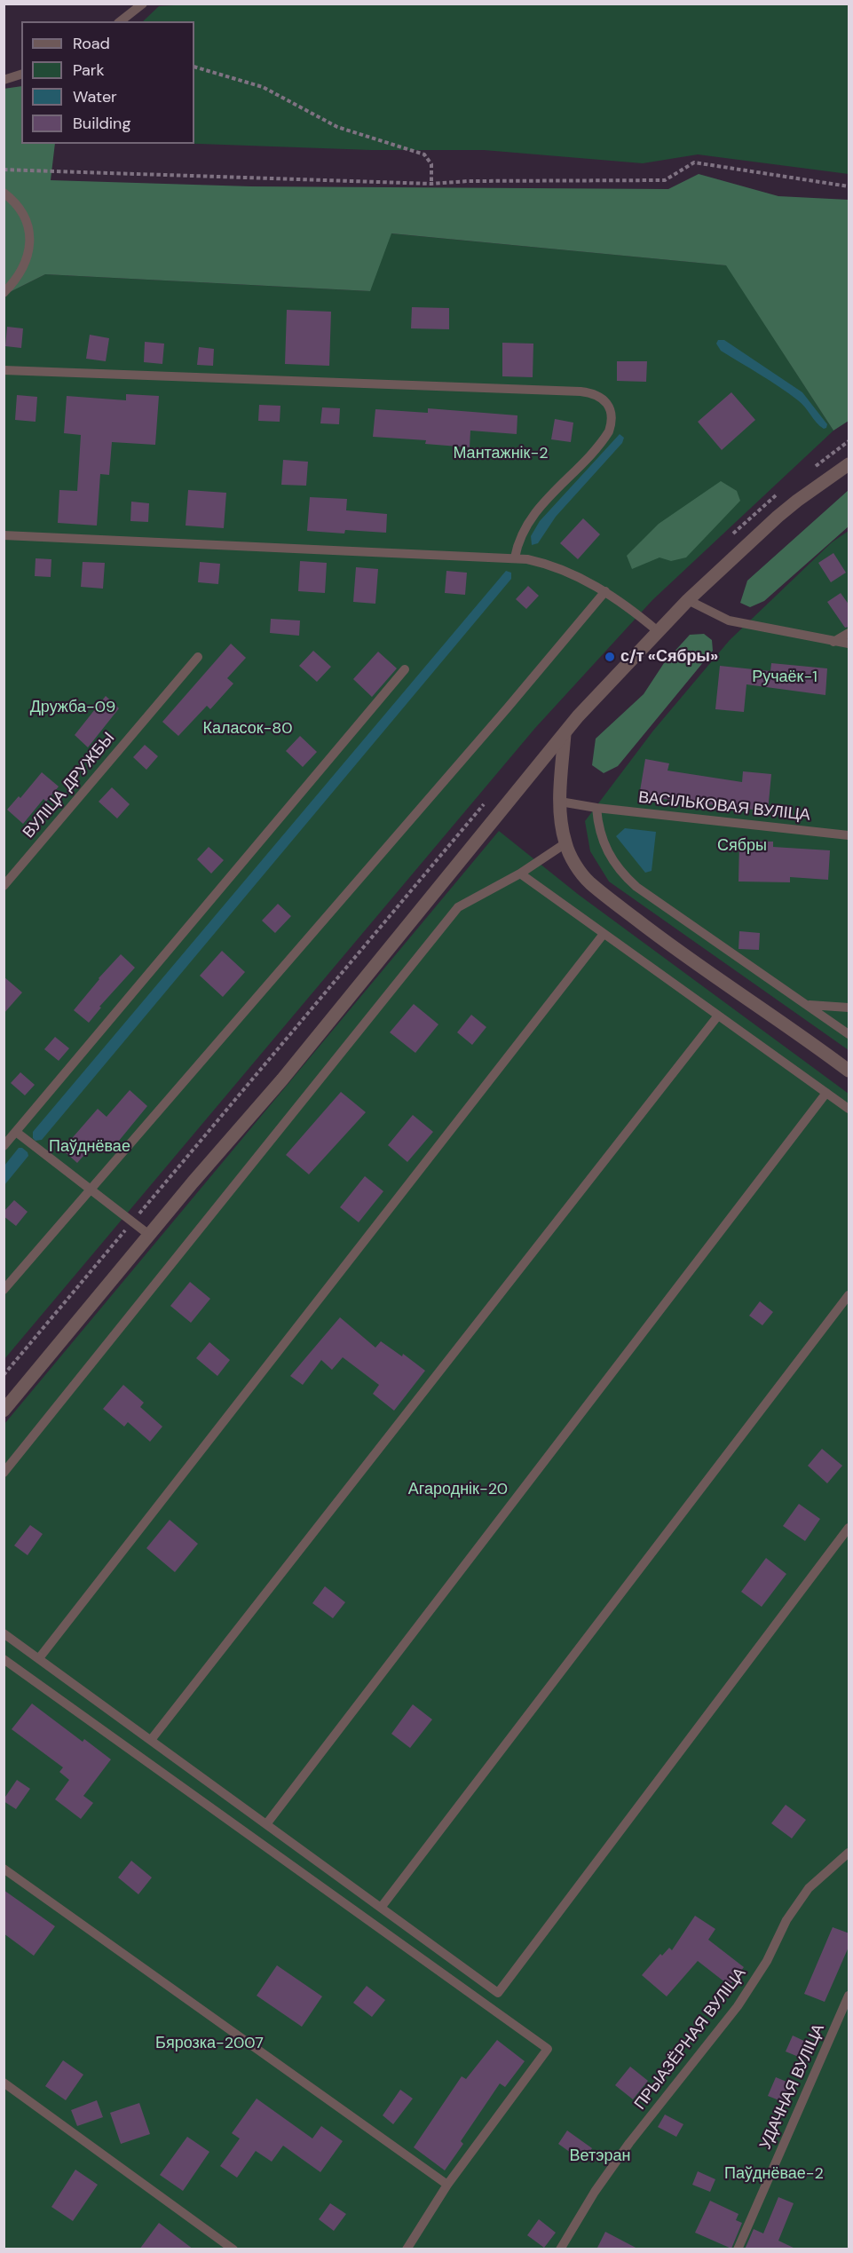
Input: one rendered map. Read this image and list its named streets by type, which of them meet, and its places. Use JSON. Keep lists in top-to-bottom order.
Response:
{
  "streets": {
    "lane": [
      "ВУЛІЦА ДРУЖБЫ",
      "ВАСІЛЬКОВАЯ ВУЛІЦА",
      "ПРЫАЗЁРНАЯ ВУЛІЦА",
      "УДАЧНАЯ ВУЛІЦА"
    ]
  },
  "parks": [
    "Мантажнік-2",
    "Ручаёк-1",
    "Дружба-09",
    "Каласок-80",
    "Сябры",
    "Паўднёвае",
    "Агароднік-20",
    "Бярозка-2007",
    "Ветэран",
    "Паўднёвае-2"
  ],
  "places": ["с/т «Сябры»"],
  "legend": [
    "Road",
    "Park",
    "Water",
    "Building"
  ]
}
